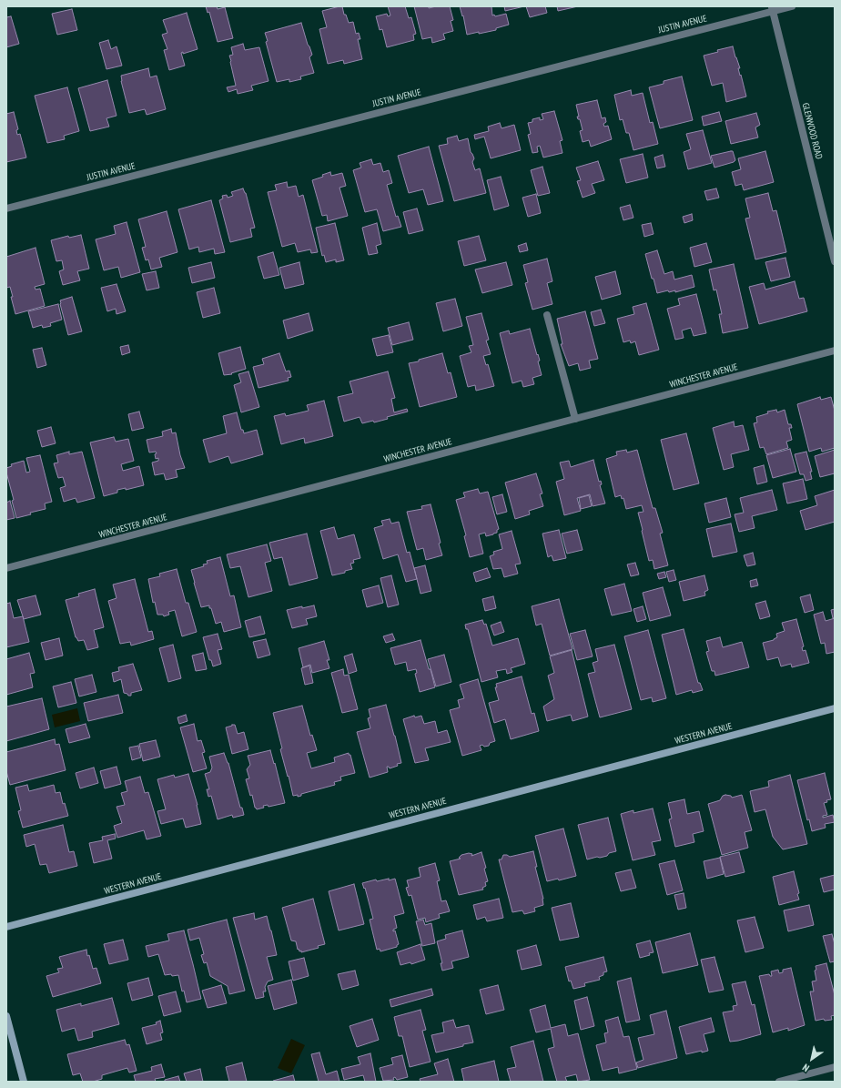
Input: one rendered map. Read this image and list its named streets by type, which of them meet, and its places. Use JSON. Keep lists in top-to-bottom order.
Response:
{
  "streets": {
    "street": [
      "JUSTIN AVENUE",
      "GLENWOOD ROAD",
      "WINCHESTER AVENUE",
      "WESTERN AVENUE"
    ]
  },
  "crossings": [
    ["JUSTIN AVENUE", "GLENWOOD ROAD"]
  ],
  "north": "bottom left"
}
